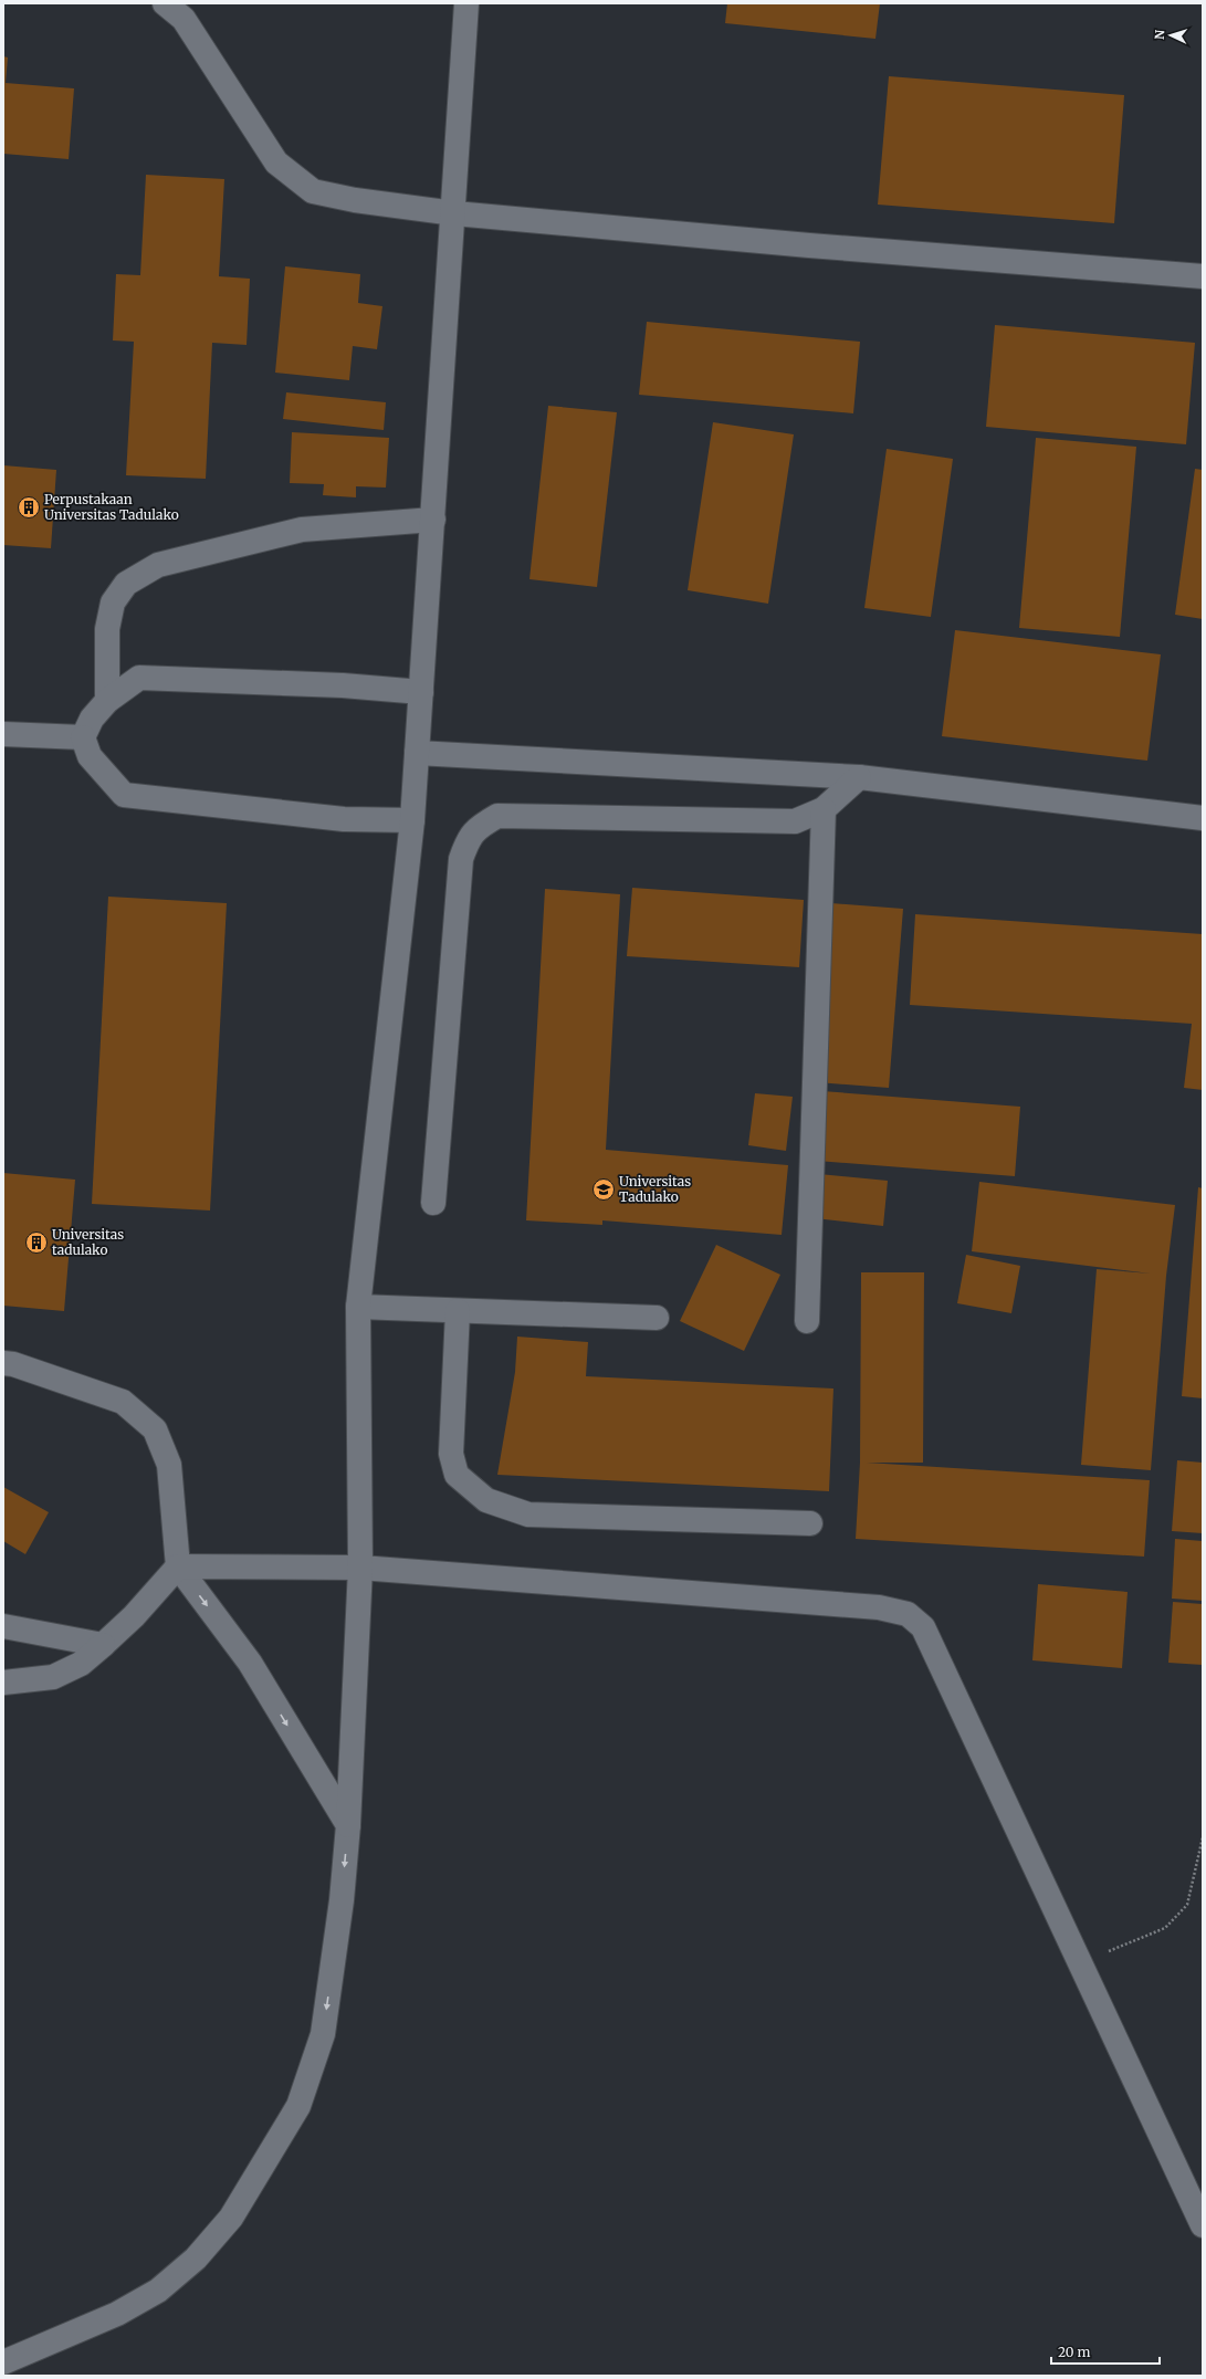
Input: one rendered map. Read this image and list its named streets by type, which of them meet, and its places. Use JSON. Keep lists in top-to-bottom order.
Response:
{
  "places": {
    "building": ["Perpustakaan Universitas Tadulako", "Universitas tadulako"],
    "school or university": ["Universitas Tadulako"]
  },
  "scale_bar": "20 m",
  "north": "left"
}
